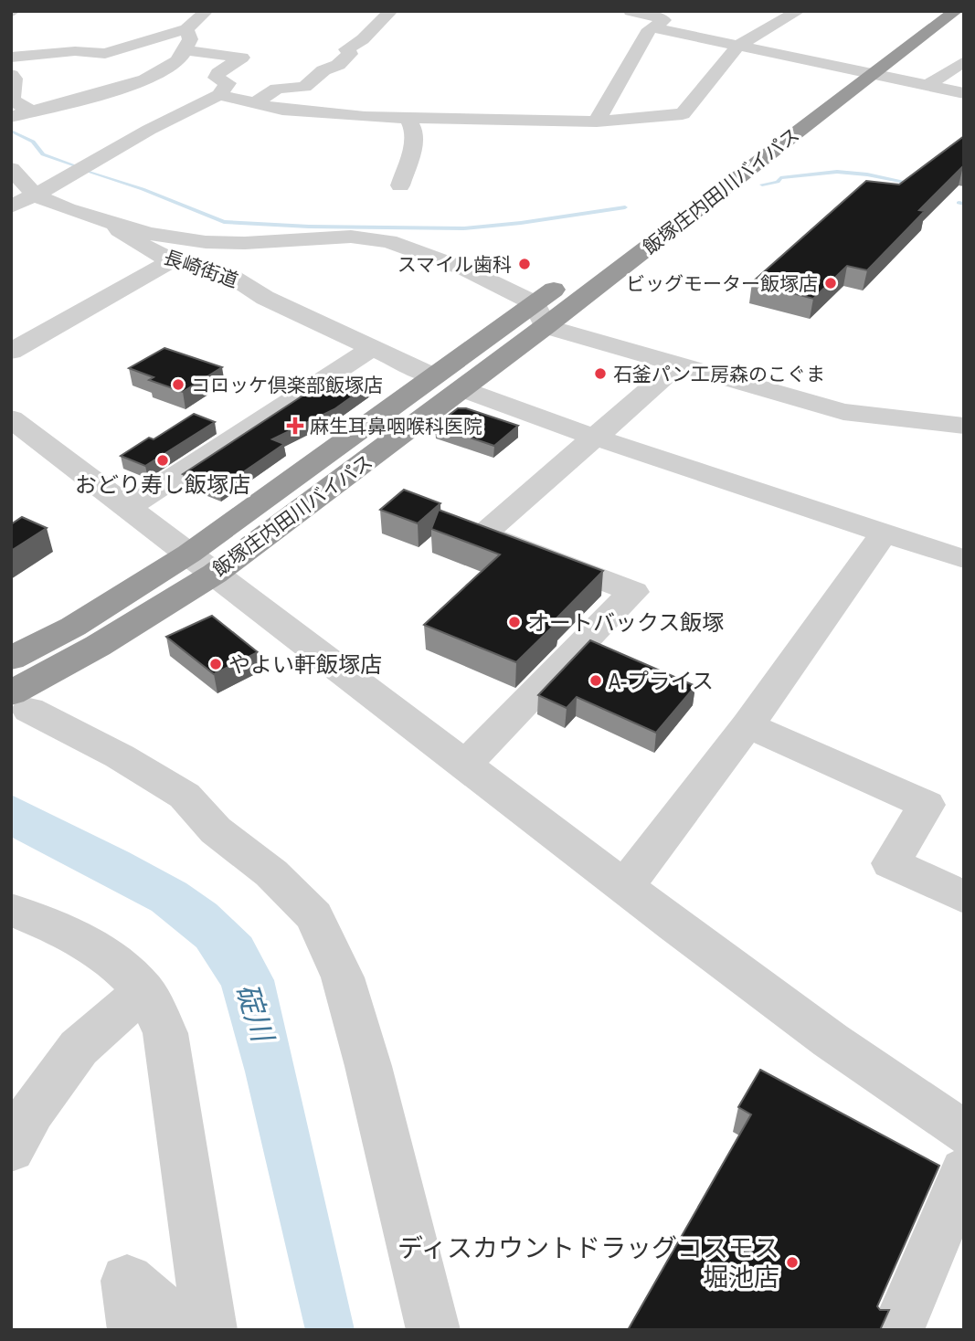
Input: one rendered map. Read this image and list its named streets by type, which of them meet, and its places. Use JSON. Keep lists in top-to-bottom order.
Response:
{
  "streets": {
    "highway": ["飯塚庄内田川バイパス"],
    "street": ["長崎街道"]
  },
  "crossings": [
    ["飯塚庄内田川バイパス", "長崎街道"]
  ],
  "water": ["碇川"],
  "places": {
    "other": [
      "スマイル歯科",
      "ビッグモーター飯塚店",
      "石釜パン工房森のこぐま",
      "コロッケ倶楽部飯塚店",
      "おどり寿し飯塚店",
      "オートバックス飯塚",
      "やよい軒飯塚店",
      "A-プライス",
      "ディスカウントドラッグコスモス 堀池店"
    ],
    "health": ["麻生耳鼻咽喉科医院"]
  }
}
